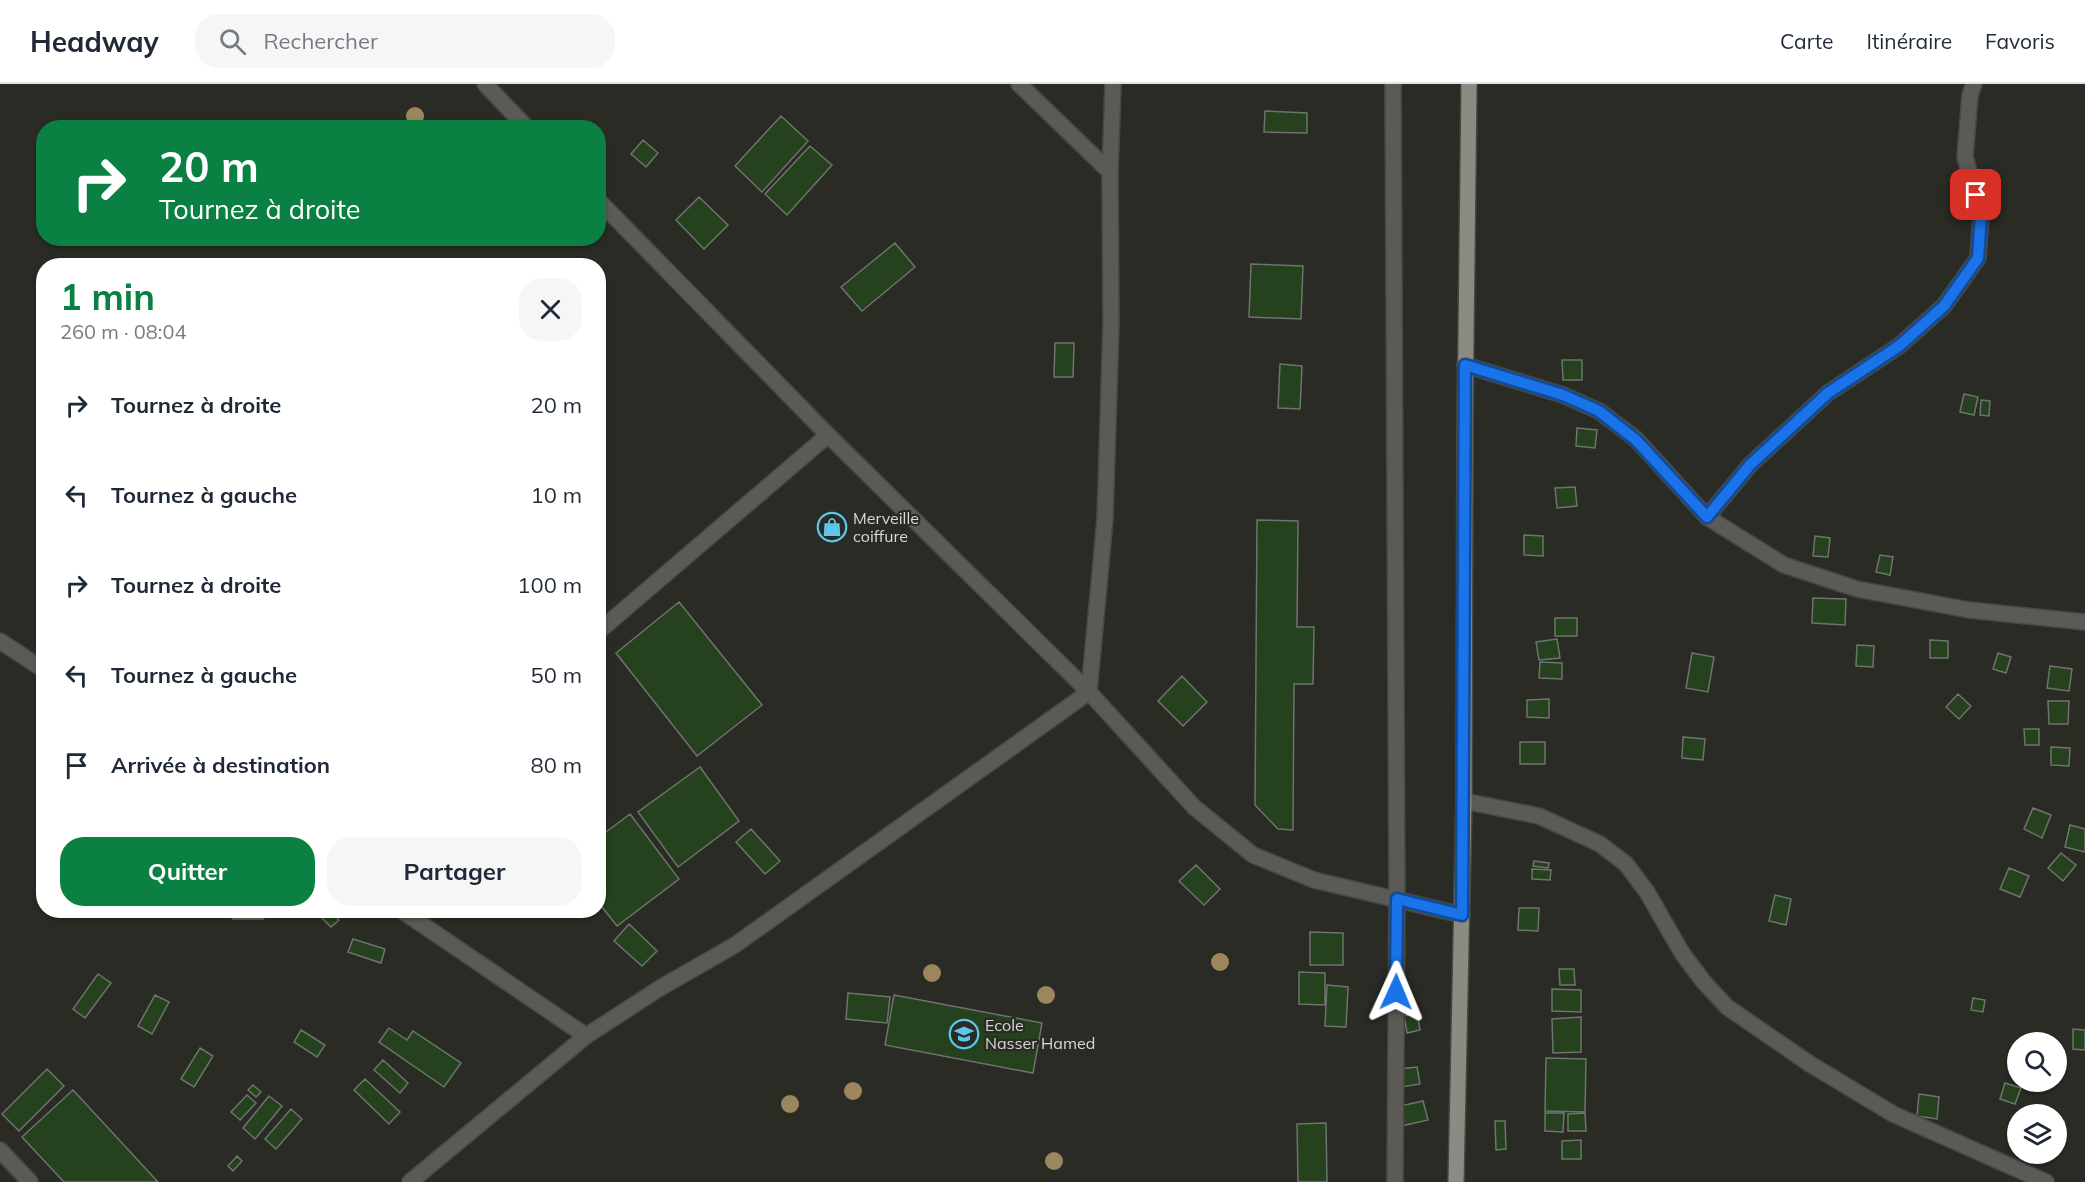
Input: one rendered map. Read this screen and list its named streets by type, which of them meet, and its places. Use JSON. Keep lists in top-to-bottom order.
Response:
{
  "places": {
    "shop": ["Merveille coiffure"],
    "school or university": ["Ecole Nasser Hamed"]
  },
  "page": {
    "header": "Headway",
    "search": "Rechercher",
    "nav": ["Carte", "Itinéraire", "Favoris"],
    "turn": ["20 m", "Tournez à droite"],
    "heading": ["1 min", "260 m · 08:04"],
    "list": [
      {
        "name": "Tournez à droite",
        "value": "20 m"
      },
      {
        "name": "Tournez à gauche",
        "value": "10 m"
      },
      {
        "name": "Tournez à droite",
        "value": "100 m"
      },
      {
        "name": "Tournez à gauche",
        "value": "50 m"
      },
      {
        "name": "Arrivée à destination",
        "value": "80 m"
      }
    ],
    "buttons": ["Quitter", "Partager"]
  }
}
